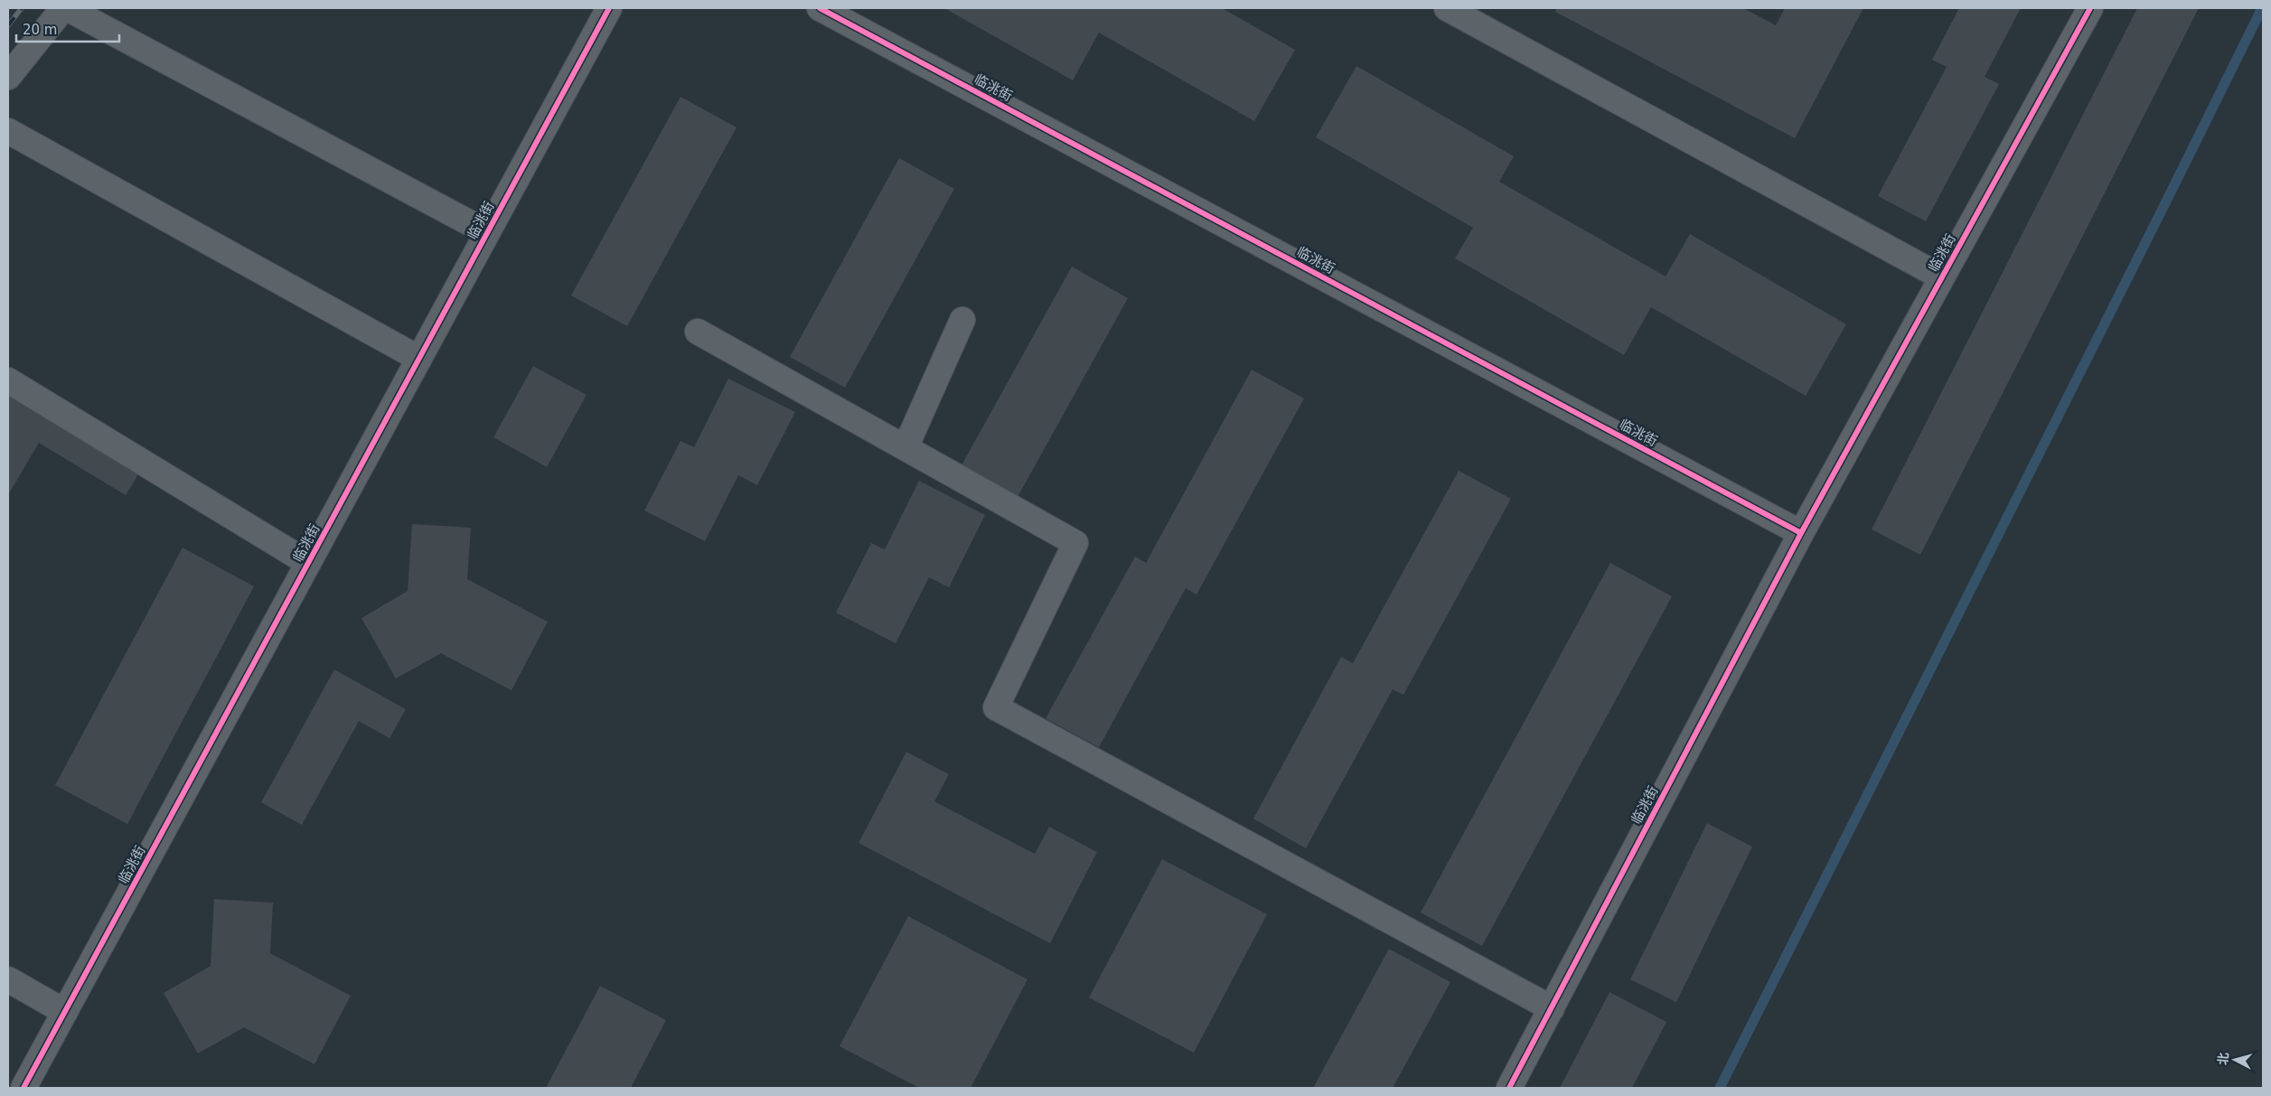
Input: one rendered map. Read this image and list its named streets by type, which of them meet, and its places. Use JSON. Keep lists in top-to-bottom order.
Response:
{
  "streets": {
    "street": ["临洮街"]
  },
  "scale_bar": "20 m",
  "north": "left"
}
